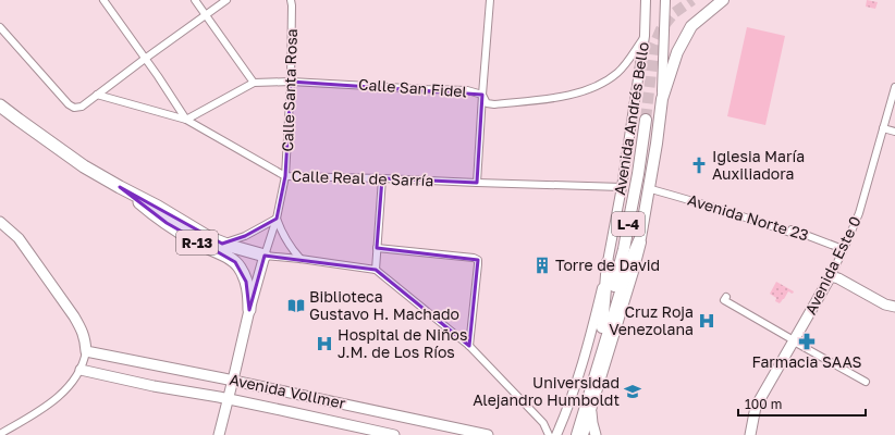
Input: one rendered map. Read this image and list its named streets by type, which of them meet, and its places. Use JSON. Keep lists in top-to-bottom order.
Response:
{
  "streets": {
    "highway": ["R-13"],
    "main road": [
      "Avenida Andrés Bello",
      "L-4",
      "Avenida Este 0",
      "Avenida Vollmer"
    ],
    "street": [
      "Calle San Fidel",
      "Calle Santa Rosa",
      "Calle Real de Sarría",
      "Avenida Norte 23"
    ]
  },
  "crossings": [
    ["Calle San Fidel", "Calle Santa Rosa"],
    ["Calle San Fidel", "Avenida Andrés Bello"],
    ["Calle San Fidel", "Calle Real de Sarría"],
    ["Calle Santa Rosa", "Calle Real de Sarría"],
    ["Calle Santa Rosa", "R-13"],
    ["Avenida Andrés Bello", "Calle Real de Sarría"],
    ["Avenida Andrés Bello", "L-4"],
    ["Avenida Norte 23", "L-4"],
    ["Avenida Norte 23", "Avenida Este 0"],
    ["R-13", "Avenida Vollmer"]
  ],
  "places": {
    "church": ["Iglesia María Auxiliadora"],
    "building": ["Torre de David"],
    "library": ["Biblioteca Gustavo H. Machado"],
    "hospital": ["Cruz Roja Venezolana", "Hospital de Niños J.M. de Los Ríos"],
    "pharmacy": ["Farmacia SAAS"],
    "school or university": ["Universidad Alejandro Humboldt"]
  },
  "scale_bar": "100 m"
}
